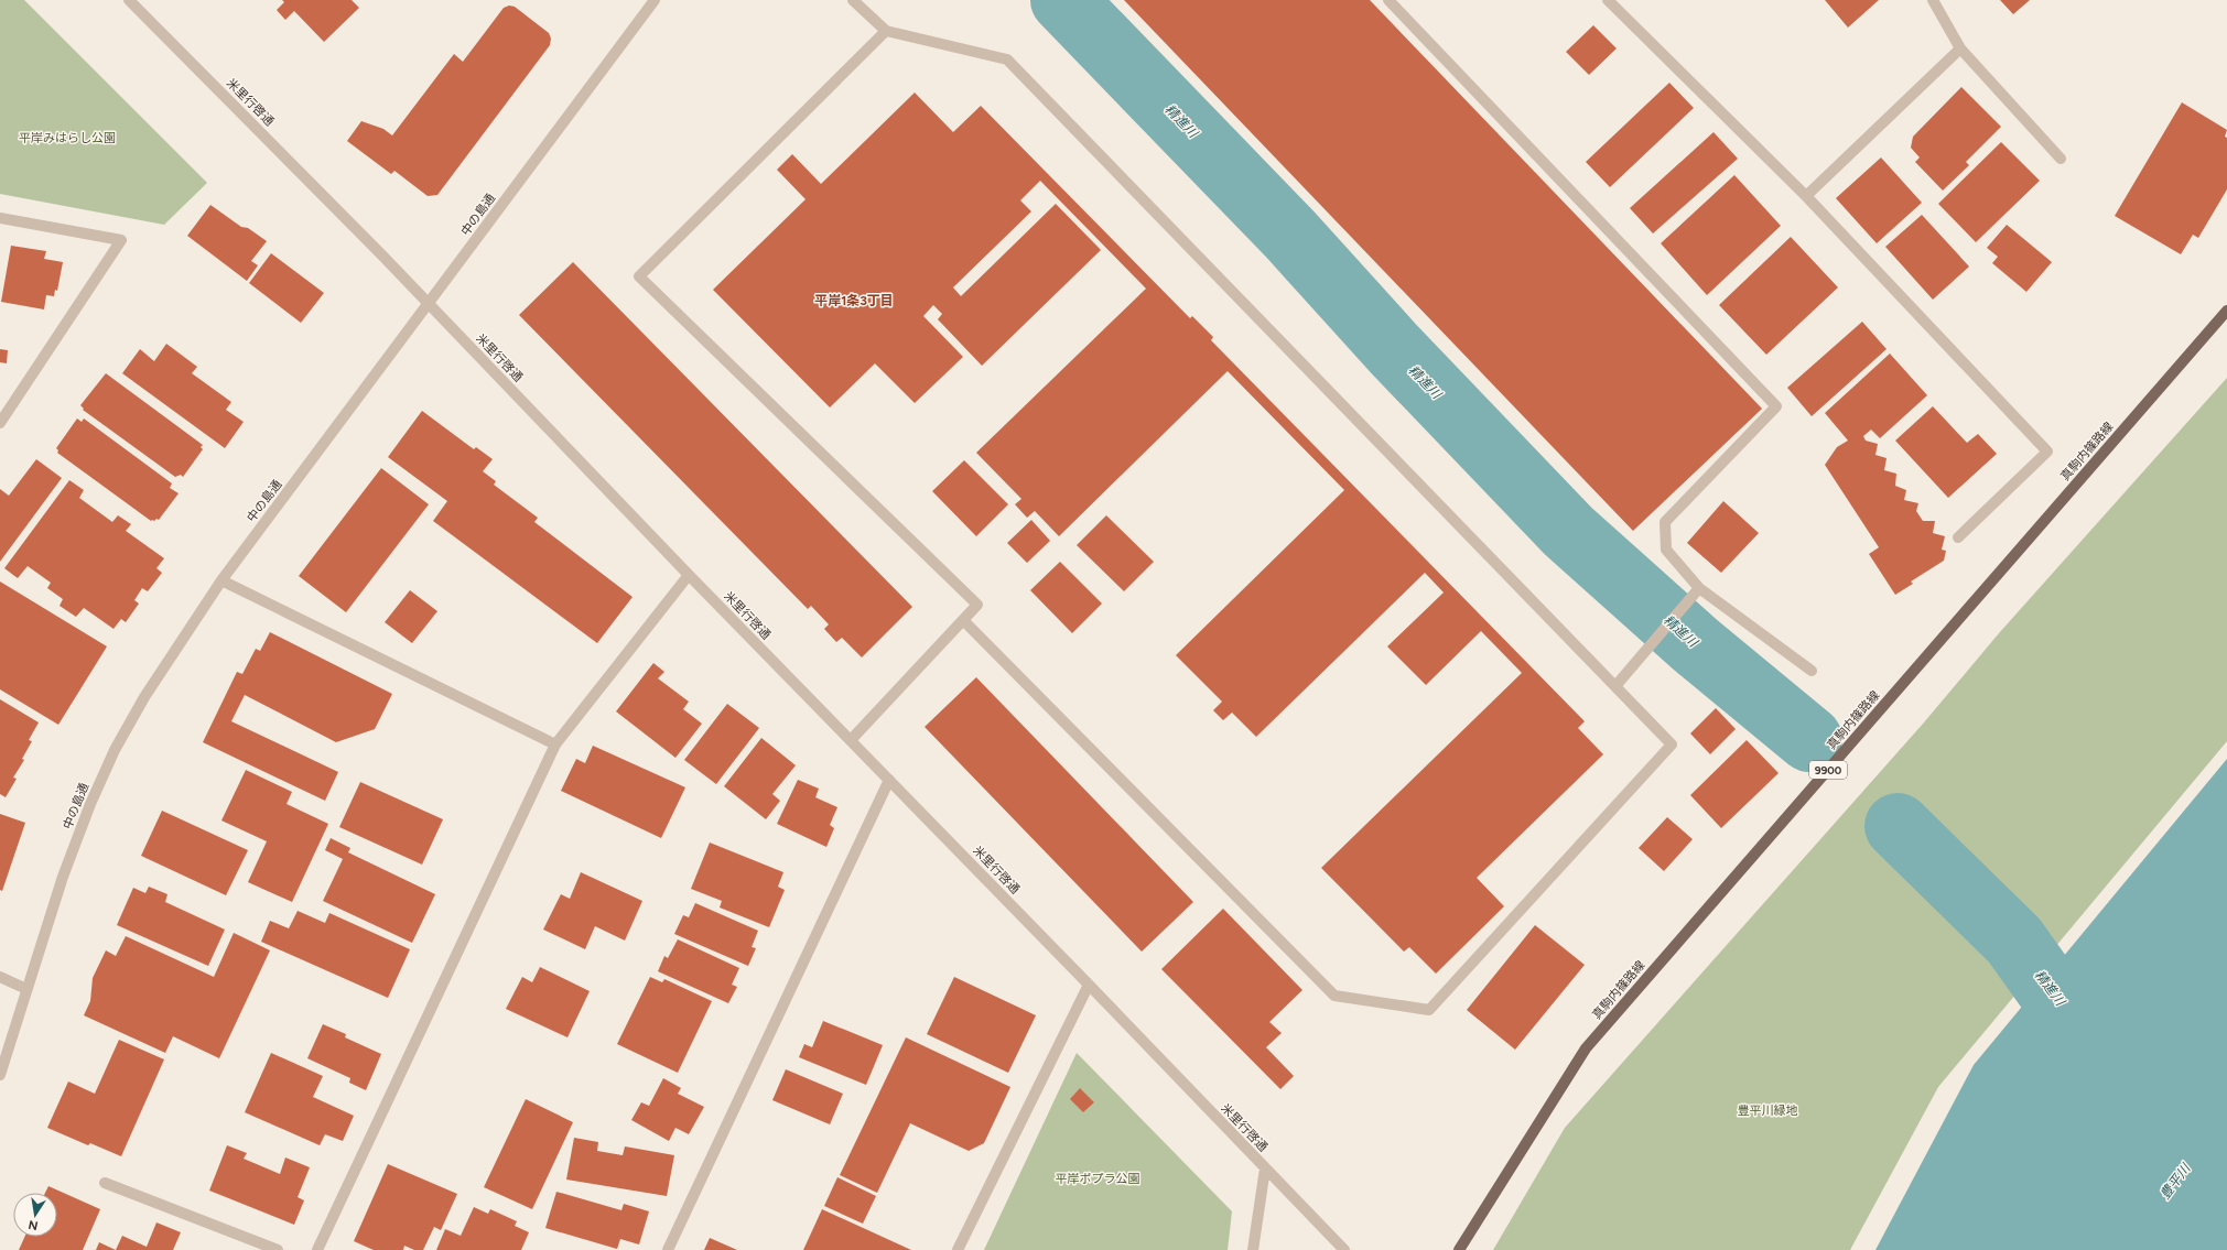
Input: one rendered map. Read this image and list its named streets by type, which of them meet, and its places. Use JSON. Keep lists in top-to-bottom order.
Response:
{
  "streets": {
    "main road": ["真駒内篠路線", "9900"],
    "street": ["米里行啓通", "中の島通"]
  },
  "crossings": [
    ["米里行啓通", "中の島通"]
  ],
  "districts": ["平岸1条3丁目"],
  "water": ["精進川", "豊平川"],
  "parks": ["平岸みはらし公園", "豊平川緑地", "平岸ポプラ公園"],
  "north": "bottom"
}
